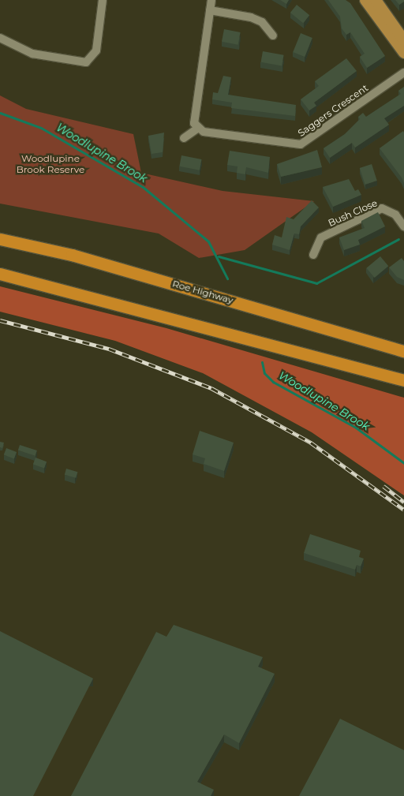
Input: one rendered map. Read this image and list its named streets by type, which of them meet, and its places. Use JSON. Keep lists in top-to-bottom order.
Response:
{
  "streets": {
    "highway": ["Roe Highway"],
    "street": ["Saggers Crescent", "Bush Close"]
  },
  "water": ["Woodlupine Brook"],
  "parks": ["Woodlupine Brook Reserve"]
}
